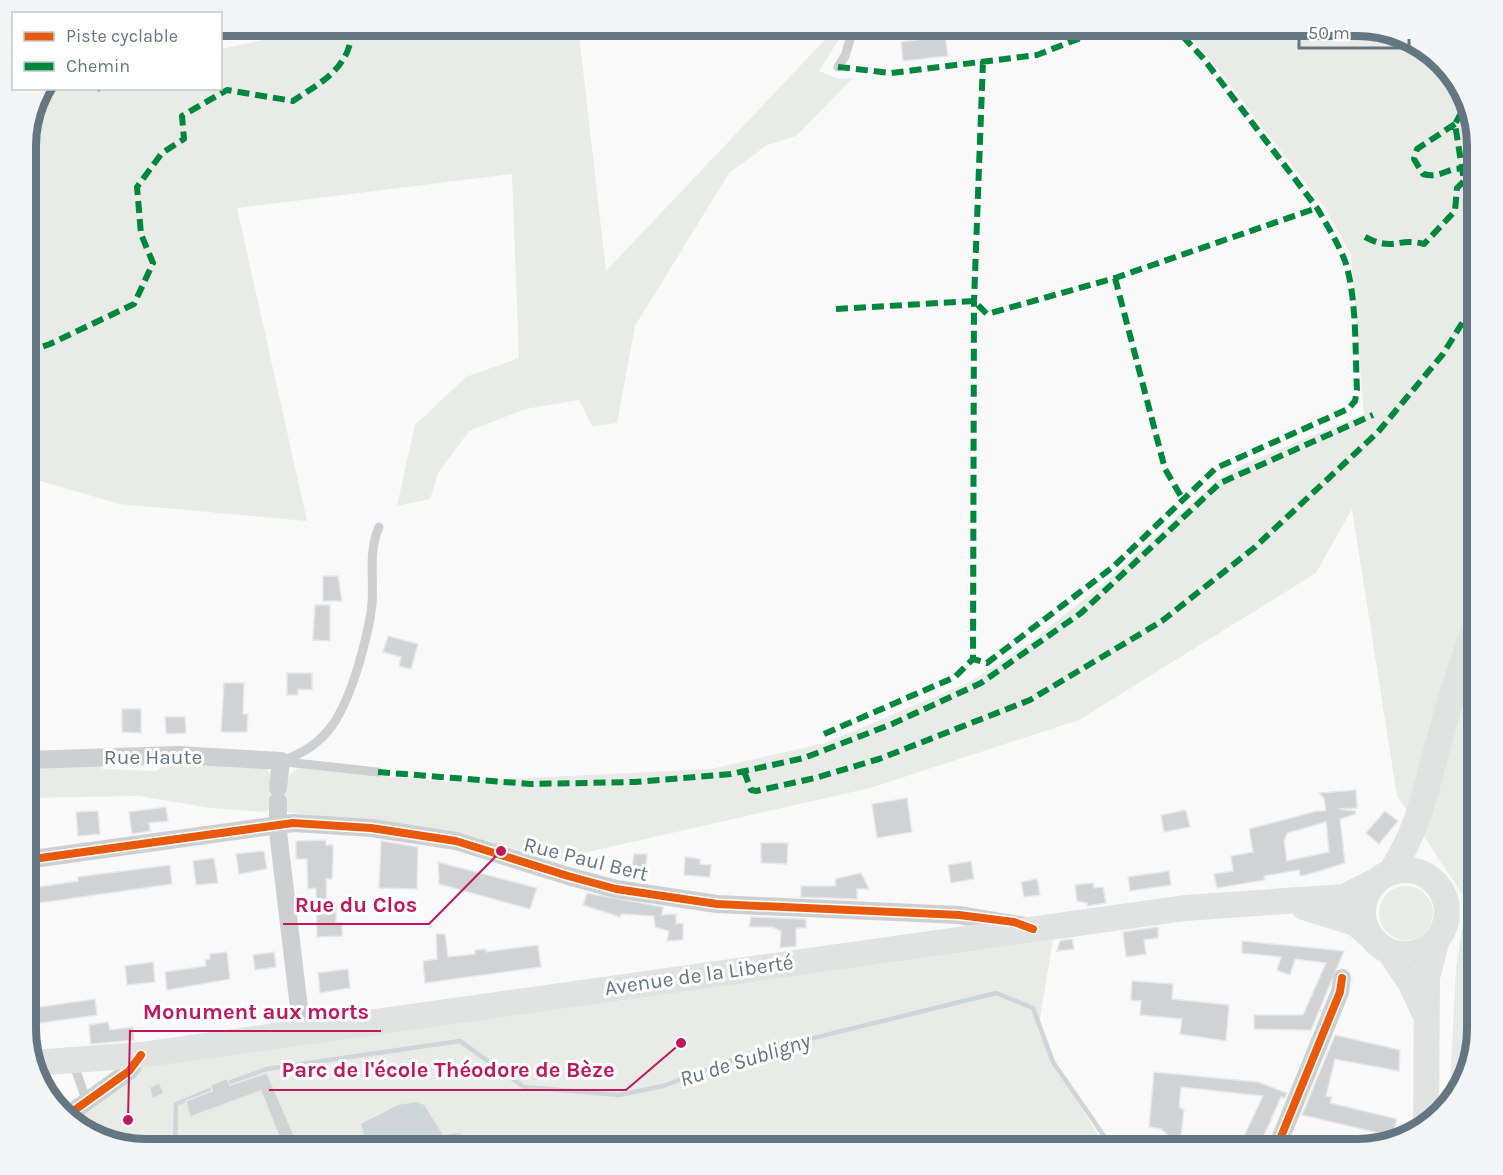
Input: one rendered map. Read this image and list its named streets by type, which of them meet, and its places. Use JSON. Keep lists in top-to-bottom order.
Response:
{
  "streets": {
    "main road": ["Avenue de la Liberté"],
    "street": ["Rue Haute", "Rue Paul Bert"]
  },
  "crossings": [
    ["Rue Paul Bert", "Avenue de la Liberté"]
  ],
  "water": ["Ru de Subligny"],
  "places": ["Rue du Clos", "Parc de l'école Théodore de Bèze", "Monument aux morts"],
  "legend": ["Piste cyclable", "Chemin"],
  "scale_bar": "50 m"
}
